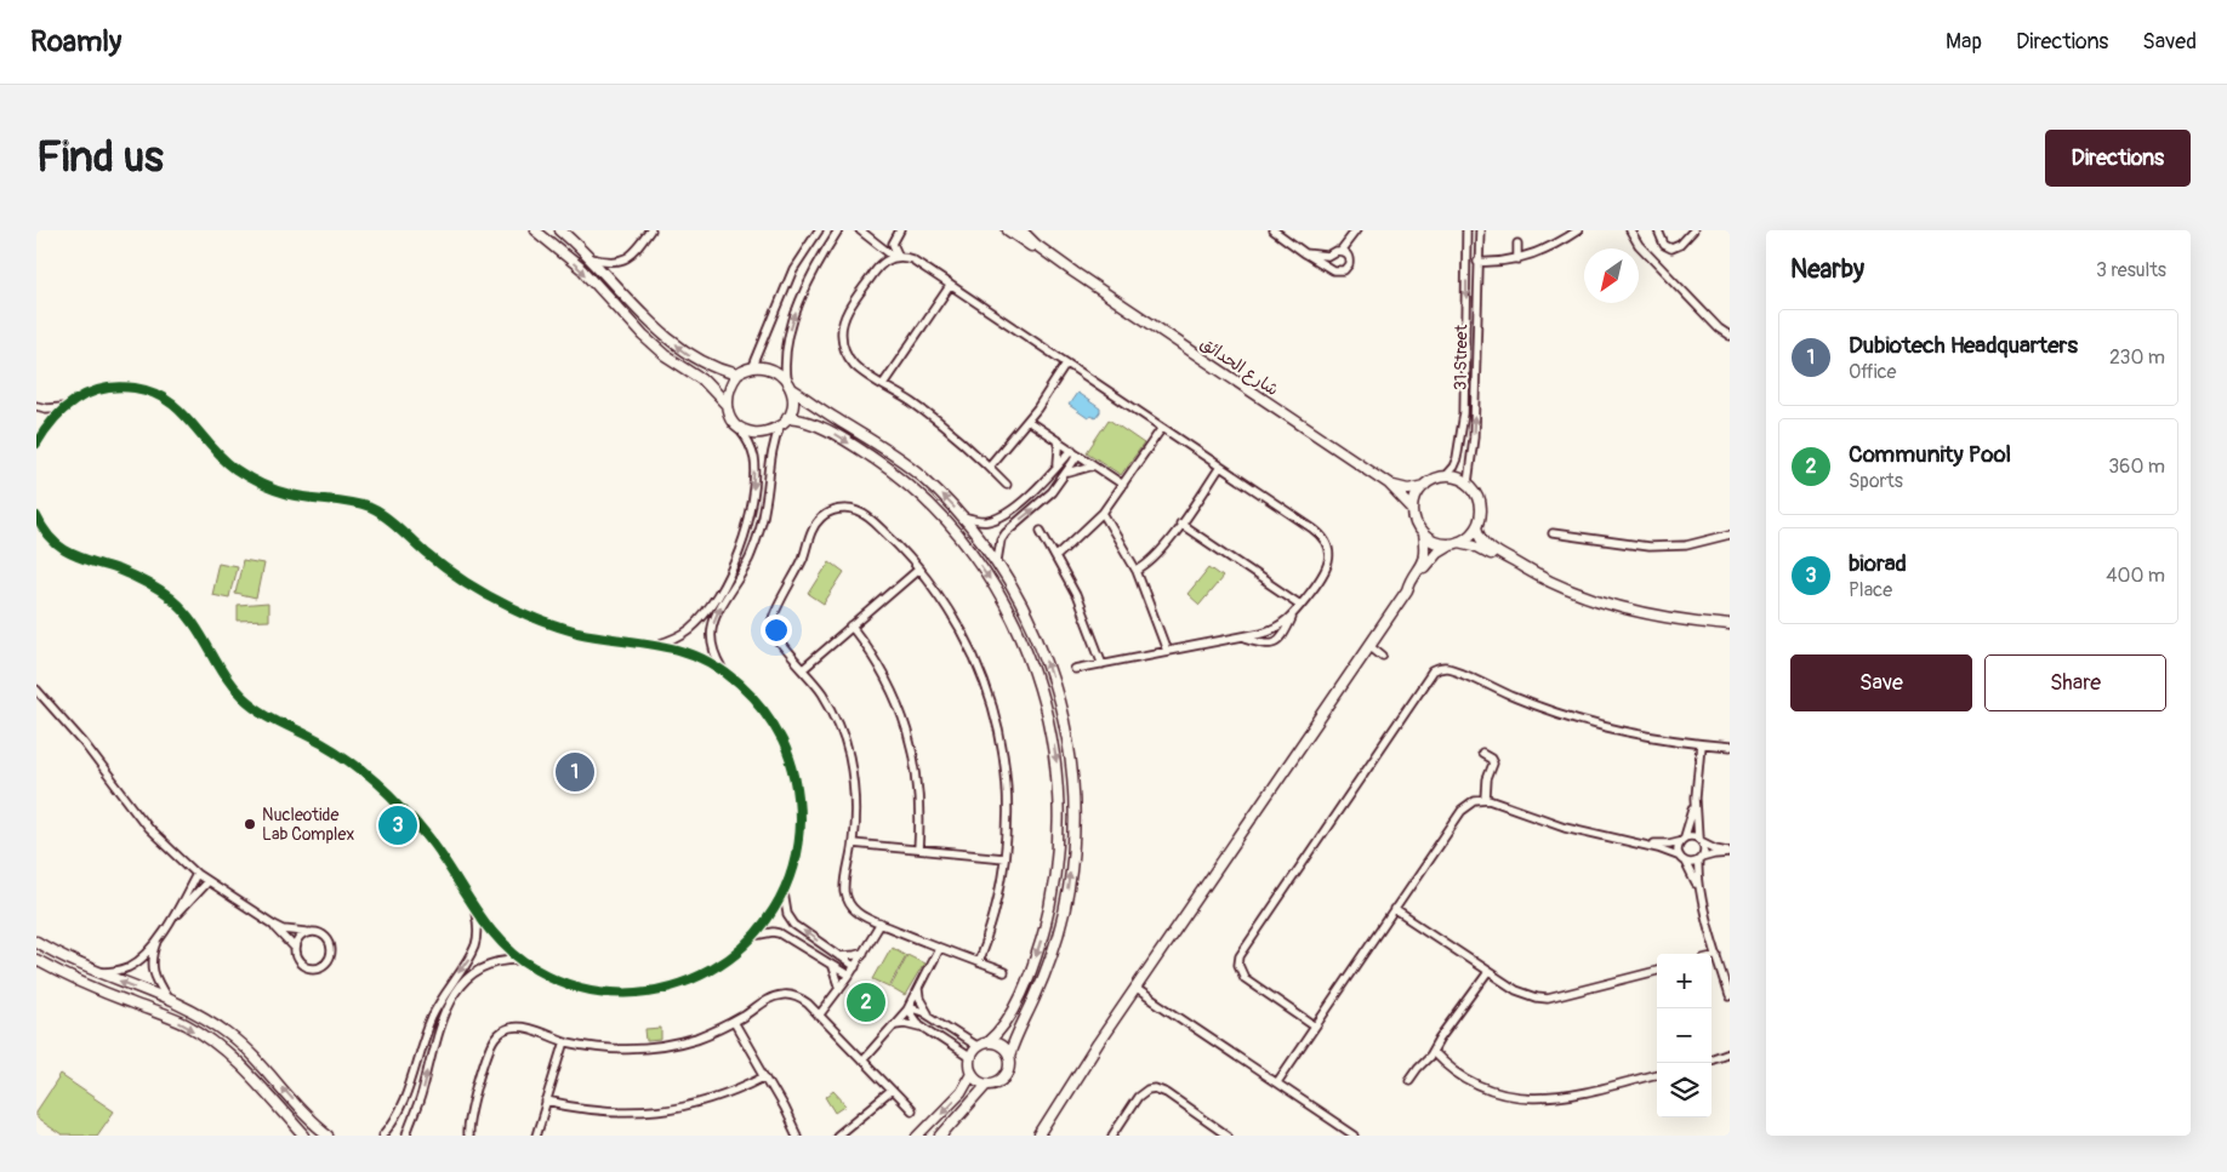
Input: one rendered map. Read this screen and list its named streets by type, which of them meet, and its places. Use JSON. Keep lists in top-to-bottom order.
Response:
{
  "streets": {
    "street": ["31 Street", "شارع الحدائق"]
  },
  "places": ["Nucleotide Lab Complex"],
  "north": "bottom left",
  "page": {
    "header": "Roamly",
    "nav": ["Map", "Directions", "Saved"],
    "buttons": [
      "Directions",
      ["Save", "Share"]
    ],
    "title": "Find us",
    "heading": ["Nearby", "3 results"],
    "list": [
      {
        "mark": "1",
        "name": "Dubiotech Headquarters",
        "note": "Office",
        "value": "230 m"
      },
      {
        "mark": "2",
        "name": "Community Pool",
        "note": "Sports",
        "value": "360 m"
      },
      {
        "mark": "3",
        "name": "biorad",
        "note": "Place",
        "value": "400 m"
      }
    ],
    "pins": ["1", "3", "2"],
    "map_buttons": ["+", "−"]
  }
}
